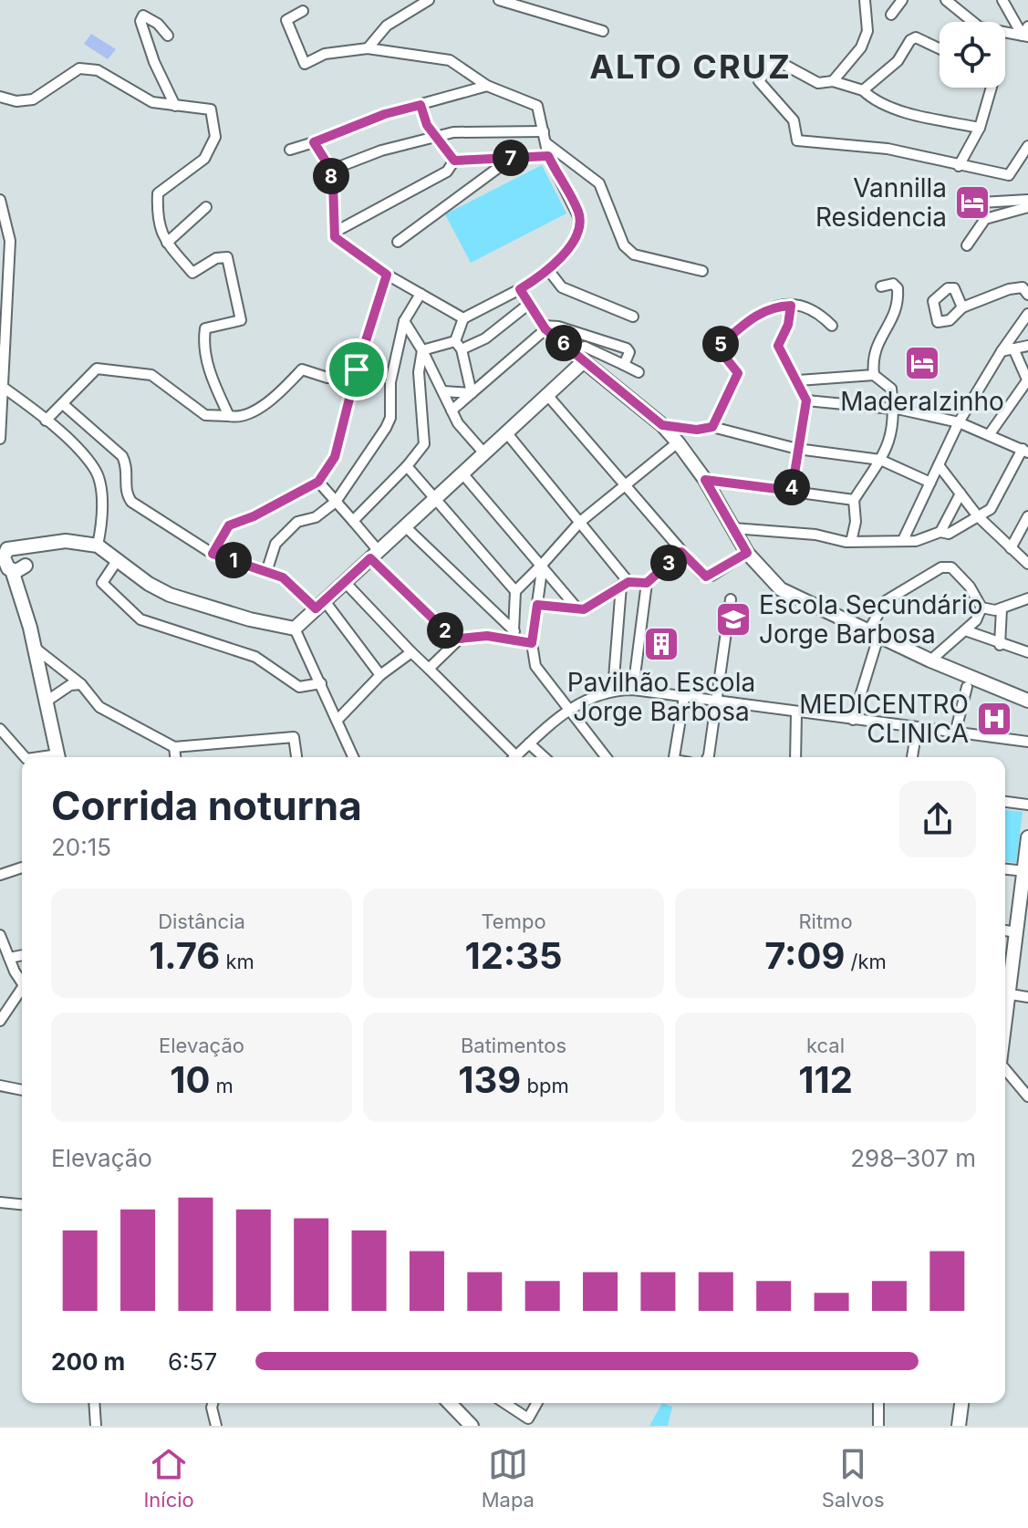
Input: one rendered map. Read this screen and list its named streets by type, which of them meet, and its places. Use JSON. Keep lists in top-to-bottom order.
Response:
{
  "districts": ["ALTO CRUZ"],
  "places": {
    "hotel": ["Vannilla Residencia", "Maderalzinho"],
    "school or university": ["Escola Secundário Jorge Barbosa"],
    "building": ["Pavilhão Escola Jorge Barbosa"],
    "hospital": ["MEDICENTRO CLINICA"]
  },
  "page": {
    "pins": [
      "7",
      "8",
      "6",
      "5",
      "4",
      "1",
      "3",
      "2"
    ],
    "heading": ["Corrida noturna", "20:15"],
    "stats": [
      ["Distância", "1.76 km"],
      ["Tempo", "12:35"],
      ["Ritmo", "7:09 /km"],
      ["Elevação", "10 m"],
      ["Batimentos", "139 bpm"],
      ["kcal", "112"]
    ],
    "chart": ["Elevação", "298–307 m"],
    "list": [
      {
        "name": "200 m",
        "note": "6:57"
      }
    ],
    "tabs": ["Início", "Mapa", "Salvos"]
  }
}
